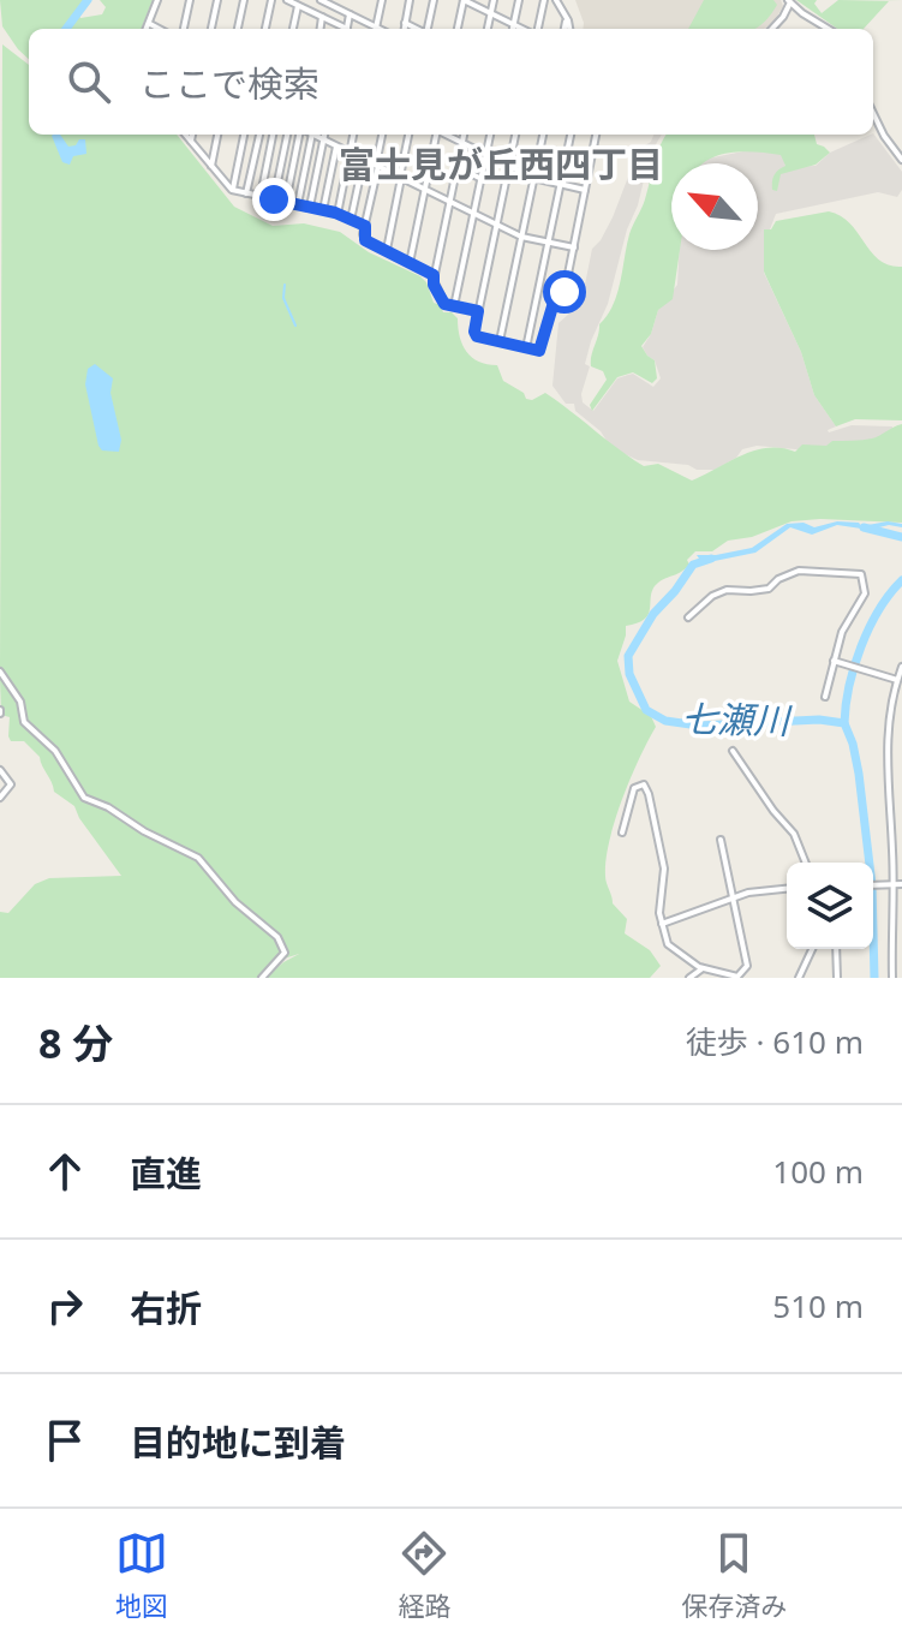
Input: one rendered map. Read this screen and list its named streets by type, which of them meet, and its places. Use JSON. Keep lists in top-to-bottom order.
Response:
{
  "districts": ["富士見が丘西四丁目"],
  "water": ["七瀬川"],
  "north": "top left",
  "page": {
    "search": "ここで検索",
    "heading": ["8 分", "徒歩 · 610 m"],
    "list": [
      ["直進", "100 m"],
      ["右折", "510 m"],
      "目的地に到着"
    ],
    "nav": ["地図", "経路", "保存済み"]
  }
}
